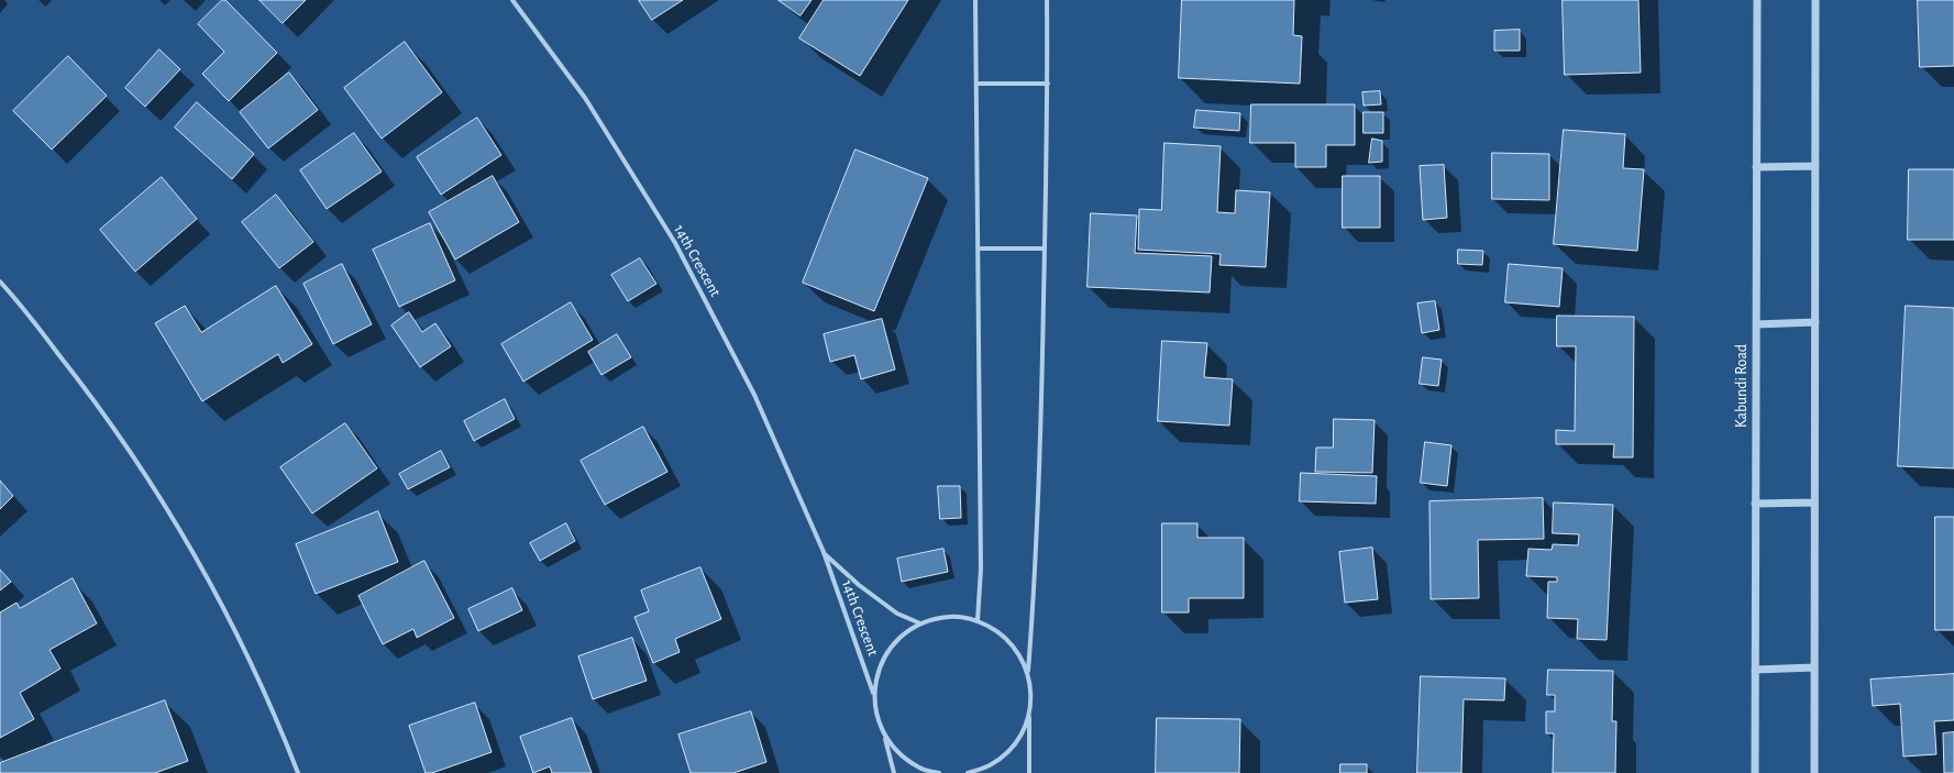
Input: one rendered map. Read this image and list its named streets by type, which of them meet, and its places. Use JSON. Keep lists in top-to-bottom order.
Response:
{
  "streets": {
    "street": ["14th Crescent", "Kabundi Road"]
  }
}
